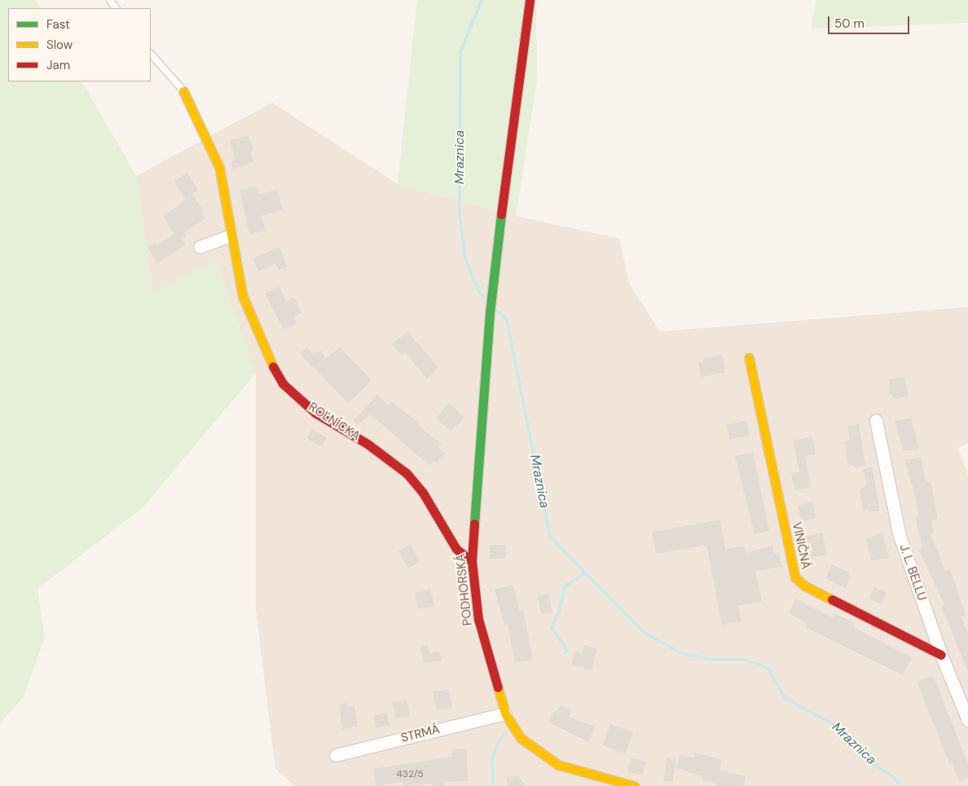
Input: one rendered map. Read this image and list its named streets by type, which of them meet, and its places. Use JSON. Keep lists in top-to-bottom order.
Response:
{
  "streets": {
    "street": [
      "ROĽNÍCKA",
      "VINIČNÁ",
      "J. L. BELLU",
      "PODHORSKÁ",
      "STRMÁ"
    ]
  },
  "crossings": [
    ["ROĽNÍCKA", "PODHORSKÁ"],
    ["VINIČNÁ", "J. L. BELLU"],
    ["PODHORSKÁ", "STRMÁ"]
  ],
  "water": ["Mraznica"],
  "house_numbers": ["432/5"],
  "legend": ["Fast", "Slow", "Jam"],
  "scale_bar": "50 m"
}
